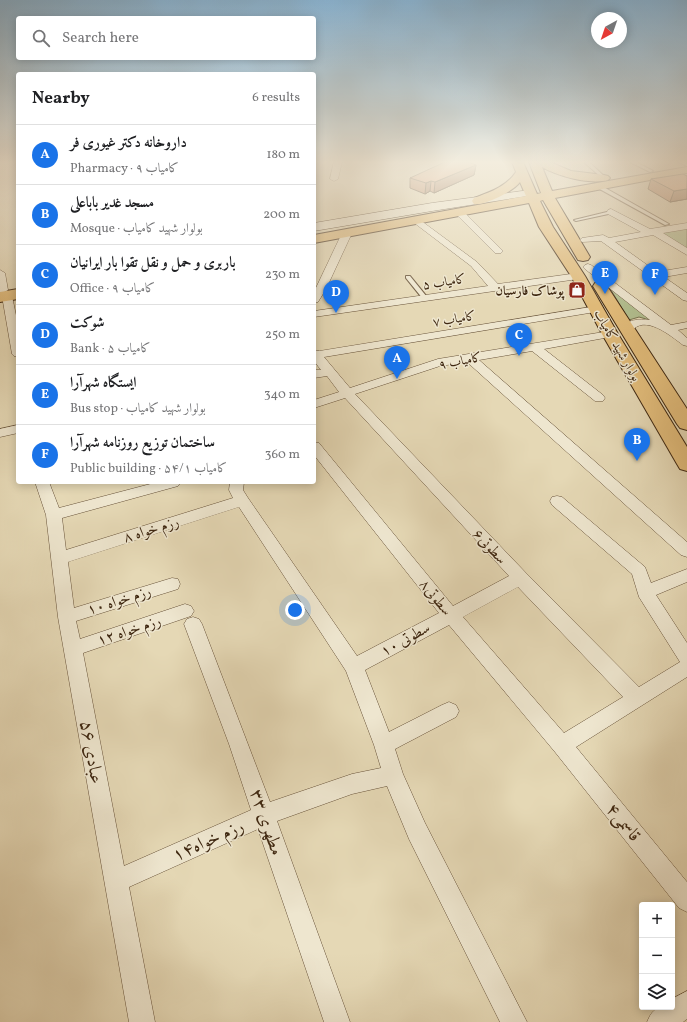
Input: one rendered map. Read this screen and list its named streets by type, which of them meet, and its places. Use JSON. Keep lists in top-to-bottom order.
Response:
{
  "streets": {
    "main road": ["بولوار شهید کامیاب"],
    "street": [
      "کامیاب ۵",
      "کامیاب ۷",
      "کامیاب ۹",
      "رزم خواه ۸",
      "سطوتی۶",
      "سطوتی۸",
      "رزم خواه ۱۰",
      "رزم خواه ۱۲",
      "سطوتی ۱۰",
      "عبادی ۵۶",
      "مطهری ۳۳",
      "قاسمی۴",
      "رزم خواه۱۴"
    ]
  },
  "crossings": [
    ["کامیاب ۵", "بولوار شهید کامیاب"],
    ["کامیاب ۷", "بولوار شهید کامیاب"],
    ["بولوار شهید کامیاب", "کامیاب ۹"],
    ["کامیاب ۹", "سطوتی۶"],
    ["رزم خواه ۸", "عبادی ۵۶"],
    ["سطوتی۶", "سطوتی ۱۰"],
    ["سطوتی۸", "سطوتی ۱۰"],
    ["سطوتی۸", "قاسمی۴"],
    ["رزم خواه ۱۰", "عبادی ۵۶"],
    ["رزم خواه ۱۲", "عبادی ۵۶"],
    ["رزم خواه ۱۲", "مطهری ۳۳"],
    ["عبادی ۵۶", "رزم خواه۱۴"],
    ["مطهری ۳۳", "رزم خواه۱۴"]
  ],
  "places": {
    "shop": ["پوشاک فارسیان"]
  },
  "north": "bottom left",
  "page": {
    "search": "Search here",
    "heading": ["Nearby", "6 results"],
    "list": [
      {
        "mark": "A",
        "name": "داروخانه دکتر غیوری فر",
        "note": "Pharmacy · کامیاب ۹",
        "value": "180 m"
      },
      {
        "mark": "B",
        "name": "مسجد غدیر باباعلی",
        "note": "Mosque · بولوار شهید کامیاب",
        "value": "200 m"
      },
      {
        "mark": "C",
        "name": "باربری و حمل و نقل تقوا بار ایرانیان",
        "note": "Office · کامیاب ۹",
        "value": "230 m"
      },
      {
        "mark": "D",
        "name": "شوكت",
        "note": "Bank · کامیاب ۵",
        "value": "250 m"
      },
      {
        "mark": "E",
        "name": "ایستگاه شهرآرا",
        "note": "Bus stop · بولوار شهید کامیاب",
        "value": "340 m"
      },
      {
        "mark": "F",
        "name": "ساختمان توزیع روزنامه شهرآرا",
        "note": "Public building · کامیاب ۵۴/۱",
        "value": "360 m"
      }
    ],
    "pins": [
      "E",
      "F",
      "D",
      "C",
      "A",
      "B"
    ],
    "map_buttons": ["+", "−"]
  }
}
